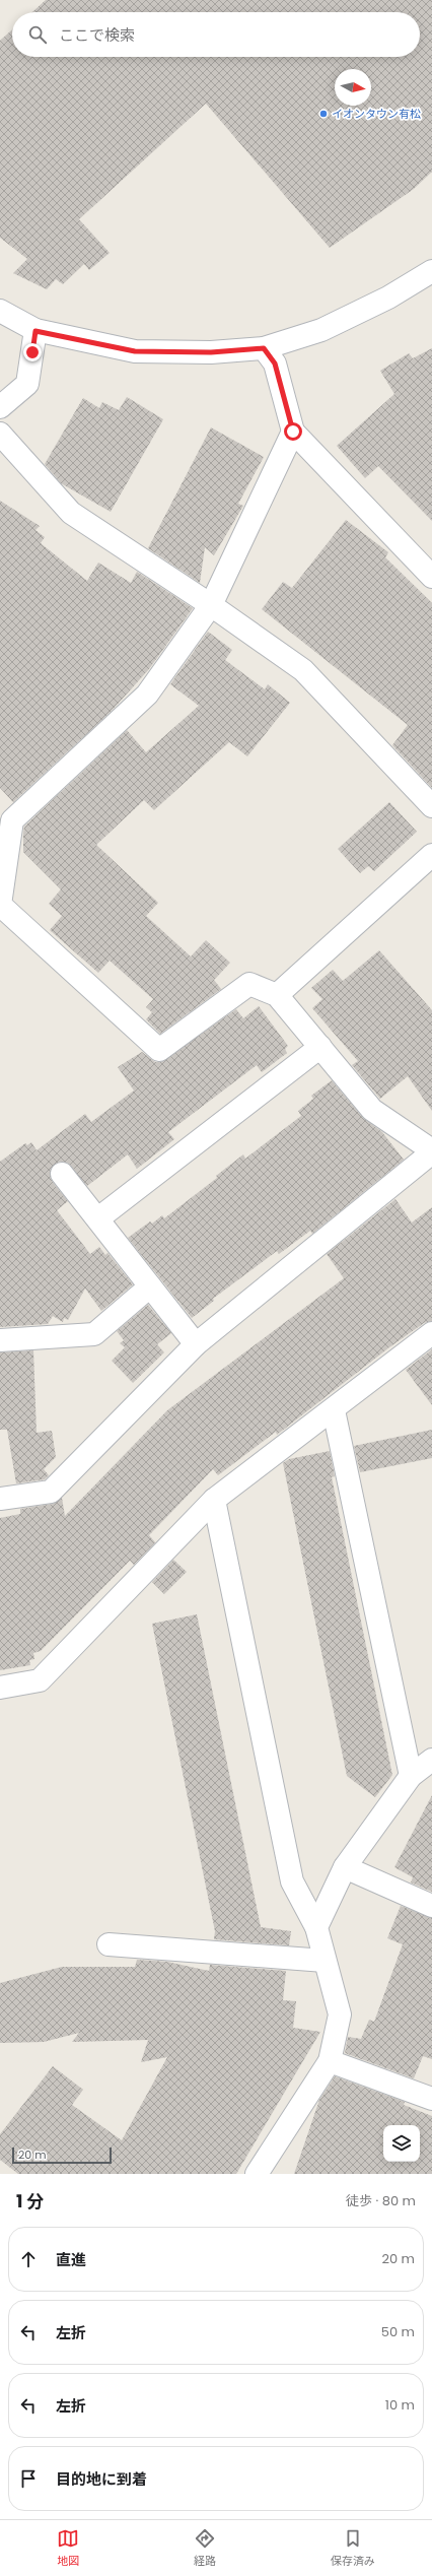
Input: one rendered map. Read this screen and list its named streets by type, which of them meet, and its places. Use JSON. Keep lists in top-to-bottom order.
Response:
{
  "places": ["イオンタウン有松"],
  "scale_bar": "20 m",
  "north": "right",
  "page": {
    "search": "ここで検索",
    "scale": "20 m",
    "heading": ["1 分", "徒歩 · 80 m"],
    "list": [
      ["直進", "20 m"],
      ["左折", "50 m"],
      ["左折", "10 m"],
      "目的地に到着"
    ],
    "nav": ["地図", "経路", "保存済み"]
  }
}
